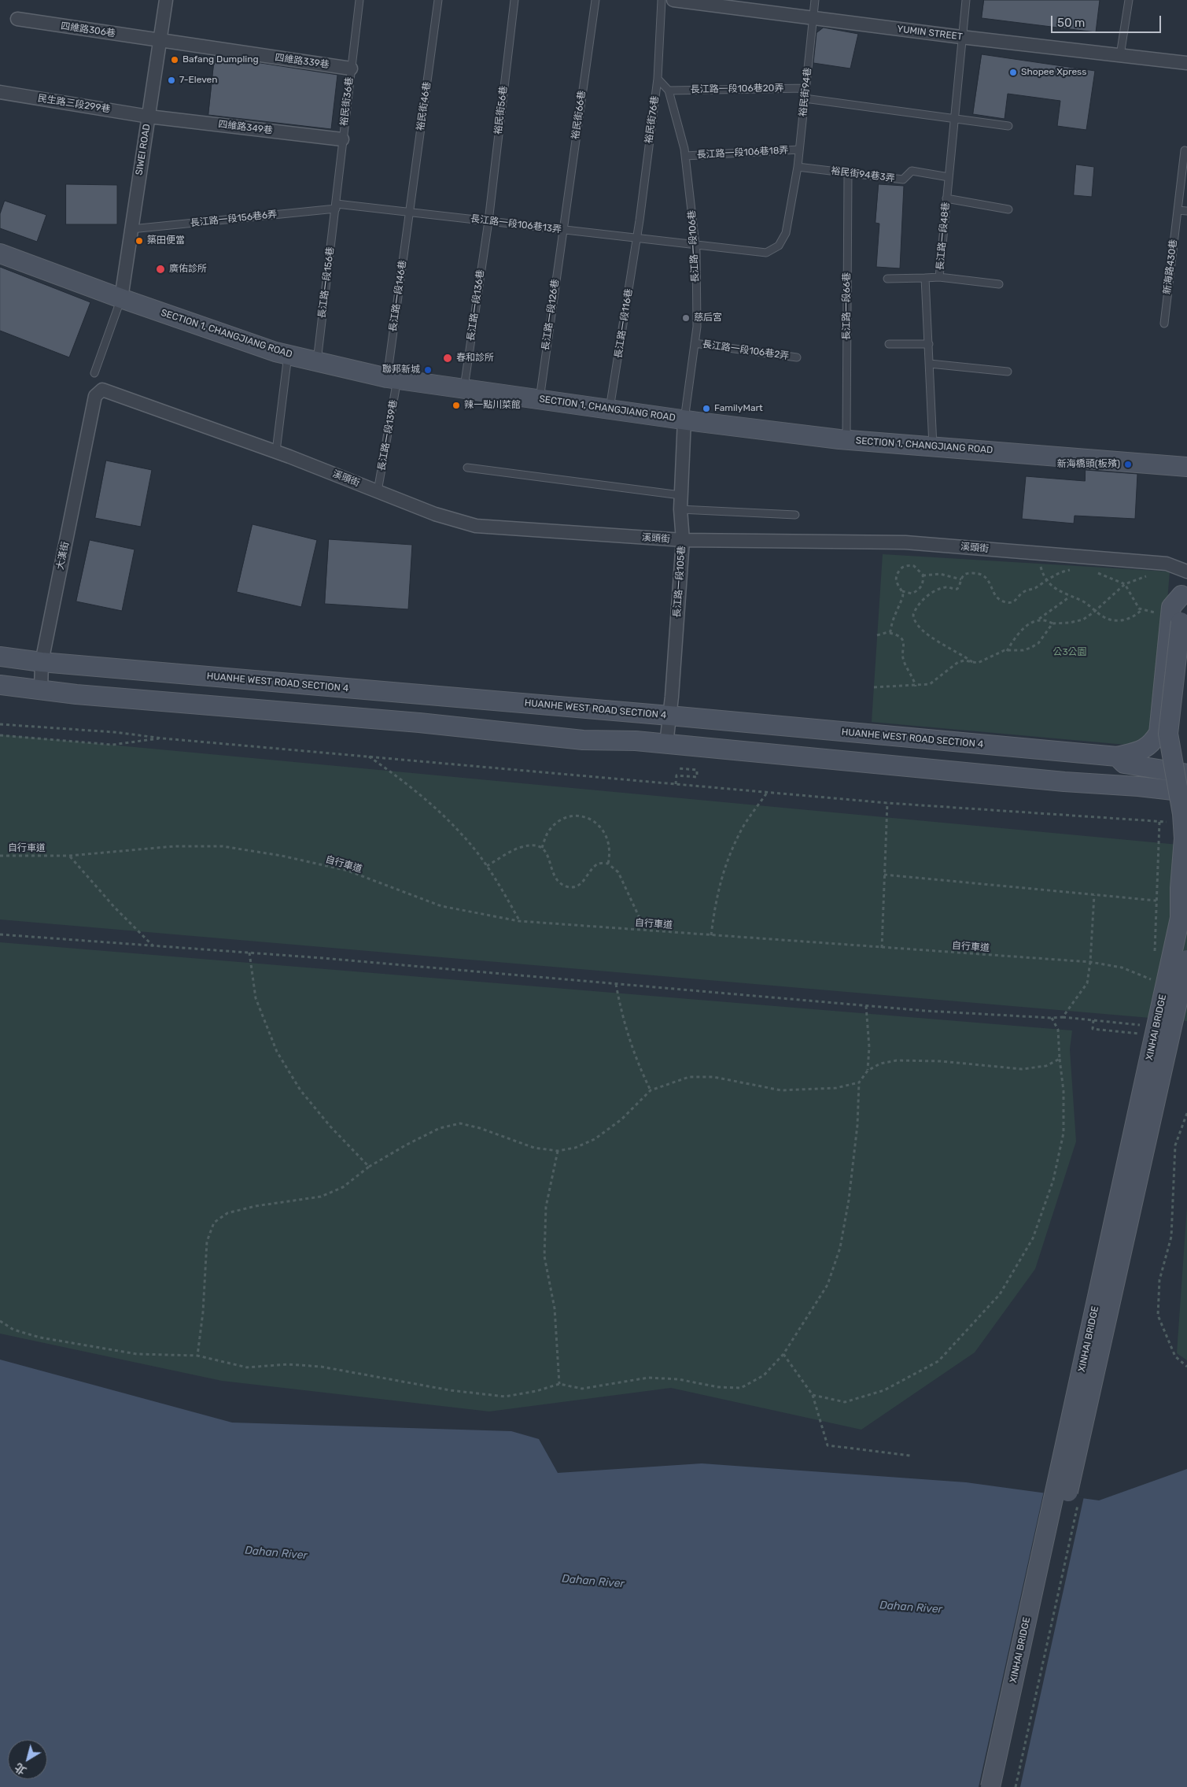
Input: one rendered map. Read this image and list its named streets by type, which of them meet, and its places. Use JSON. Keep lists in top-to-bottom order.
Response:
{
  "streets": {
    "street": [
      "四維路306巷",
      "YUMIN STREET",
      "四維路339巷",
      "民生路三段299巷",
      "四維路349巷",
      "SIWEI ROAD",
      "SECTION 1, CHANGJIANG ROAD",
      "溪頭街",
      "大漢街",
      "長江路一段105巷",
      "HUANHE WEST ROAD SECTION 4",
      "XINHAI BRIDGE"
    ],
    "lane": [
      "長江路一段106巷20弄",
      "裕民街94巷",
      "裕民街36巷",
      "裕民街46巷",
      "裕民街56巷",
      "裕民街66巷",
      "裕民街76巷",
      "長江路一段106巷18弄",
      "裕民街94巷3弄",
      "長江路一段156巷6弄",
      "長江路一段106巷13弄",
      "長江路一段48巷",
      "長江路一段106巷",
      "新海路430巷",
      "長江路一段156巷",
      "長江路一段146巷",
      "長江路一段136巷",
      "長江路一段66巷",
      "長江路一段126巷",
      "長江路一段116巷",
      "長江路一段106巷2弄",
      "長江路一段139巷"
    ],
    "path": ["自行車道"]
  },
  "crossings": [
    ["四維路306巷", "四維路339巷"],
    ["四維路306巷", "SIWEI ROAD"],
    ["YUMIN STREET", "裕民街94巷"],
    ["YUMIN STREET", "長江路一段48巷"],
    ["四維路339巷", "裕民街36巷"],
    ["四維路339巷", "SIWEI ROAD"],
    ["長江路一段106巷20弄", "裕民街94巷"],
    ["長江路一段106巷20弄", "長江路一段106巷"],
    ["裕民街94巷", "長江路一段106巷18弄"],
    ["裕民街94巷", "裕民街94巷3弄"],
    ["裕民街94巷", "長江路一段106巷13弄"],
    ["裕民街94巷", "長江路一段106巷"],
    ["裕民街36巷", "四維路349巷"],
    ["裕民街36巷", "長江路一段156巷6弄"],
    ["裕民街36巷", "長江路一段106巷13弄"],
    ["裕民街36巷", "長江路一段156巷"],
    ["民生路三段299巷", "四維路349巷"],
    ["民生路三段299巷", "SIWEI ROAD"],
    ["裕民街46巷", "長江路一段106巷13弄"],
    ["裕民街46巷", "長江路一段146巷"],
    ["裕民街56巷", "長江路一段106巷13弄"],
    ["裕民街56巷", "長江路一段136巷"],
    ["裕民街66巷", "長江路一段106巷13弄"],
    ["裕民街66巷", "長江路一段126巷"],
    ["裕民街76巷", "長江路一段106巷13弄"],
    ["裕民街76巷", "長江路一段106巷"],
    ["裕民街76巷", "長江路一段116巷"],
    ["四維路349巷", "SIWEI ROAD"],
    ["SIWEI ROAD", "長江路一段156巷6弄"],
    ["SIWEI ROAD", "SECTION 1, CHANGJIANG ROAD"],
    ["長江路一段106巷18弄", "長江路一段106巷"],
    ["裕民街94巷3弄", "長江路一段48巷"],
    ["裕民街94巷3弄", "長江路一段66巷"],
    ["長江路一段156巷6弄", "長江路一段106巷13弄"],
    ["長江路一段156巷6弄", "長江路一段156巷"],
    ["長江路一段106巷13弄", "長江路一段106巷"],
    ["長江路一段106巷13弄", "長江路一段156巷"],
    ["長江路一段106巷13弄", "長江路一段146巷"],
    ["長江路一段106巷13弄", "長江路一段136巷"],
    ["長江路一段106巷13弄", "長江路一段126巷"],
    ["長江路一段106巷13弄", "長江路一段116巷"],
    ["長江路一段48巷", "SECTION 1, CHANGJIANG ROAD"],
    ["長江路一段106巷", "SECTION 1, CHANGJIANG ROAD"],
    ["長江路一段106巷", "長江路一段106巷2弄"],
    ["長江路一段106巷", "長江路一段105巷"],
    ["長江路一段156巷", "SECTION 1, CHANGJIANG ROAD"],
    ["長江路一段146巷", "SECTION 1, CHANGJIANG ROAD"],
    ["長江路一段146巷", "長江路一段139巷"],
    ["長江路一段136巷", "SECTION 1, CHANGJIANG ROAD"],
    ["長江路一段66巷", "SECTION 1, CHANGJIANG ROAD"],
    ["長江路一段126巷", "SECTION 1, CHANGJIANG ROAD"],
    ["長江路一段116巷", "SECTION 1, CHANGJIANG ROAD"],
    ["SECTION 1, CHANGJIANG ROAD", "長江路一段139巷"],
    ["SECTION 1, CHANGJIANG ROAD", "長江路一段105巷"],
    ["長江路一段139巷", "溪頭街"],
    ["溪頭街", "大漢街"],
    ["溪頭街", "長江路一段105巷"],
    ["大漢街", "HUANHE WEST ROAD SECTION 4"],
    ["長江路一段105巷", "HUANHE WEST ROAD SECTION 4"]
  ],
  "water": ["Dahan River"],
  "parks": ["公3公園"],
  "places": [
    "Bafang Dumpling",
    "Shopee Xpress",
    "7-Eleven",
    "築田便當",
    "廣佑診所",
    "慈后宮",
    "春和診所",
    "聯邦新城",
    "辣一點川菜館",
    "FamilyMart",
    "新海橋頭(板殯)"
  ],
  "scale_bar": "50 m",
  "north": "bottom left"
}
